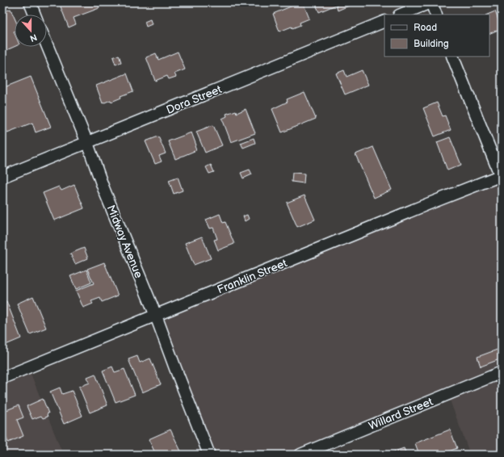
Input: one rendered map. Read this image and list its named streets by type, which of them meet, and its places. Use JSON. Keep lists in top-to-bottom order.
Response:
{
  "streets": {
    "street": [
      "Dora Street",
      "Midway Avenue",
      "Franklin Street",
      "Willard Street"
    ]
  },
  "crossings": [
    ["Dora Street", "Midway Avenue"],
    ["Midway Avenue", "Franklin Street"]
  ],
  "legend": ["Road", "Building"],
  "north": "bottom"
}
